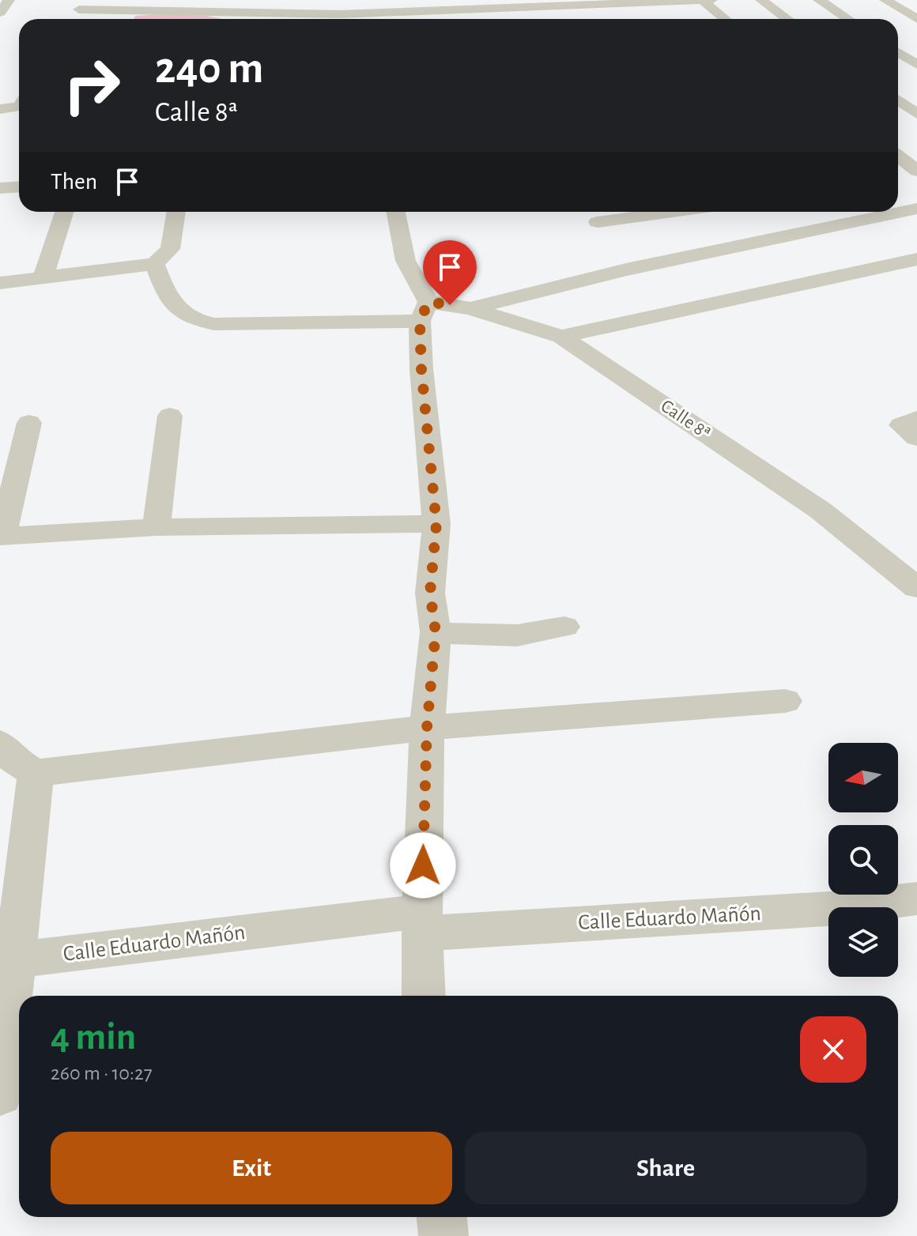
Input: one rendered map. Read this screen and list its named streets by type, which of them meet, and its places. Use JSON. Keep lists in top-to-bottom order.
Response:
{
  "streets": {
    "street": ["Calle 8ª", "Calle Eduardo Mañón"]
  },
  "north": "left",
  "page": {
    "turn": ["240 m", "Calle 8ª"],
    "then": "Then",
    "heading": ["4 min", "260 m · 10:27"],
    "buttons": ["Exit", "Share"]
  }
}
